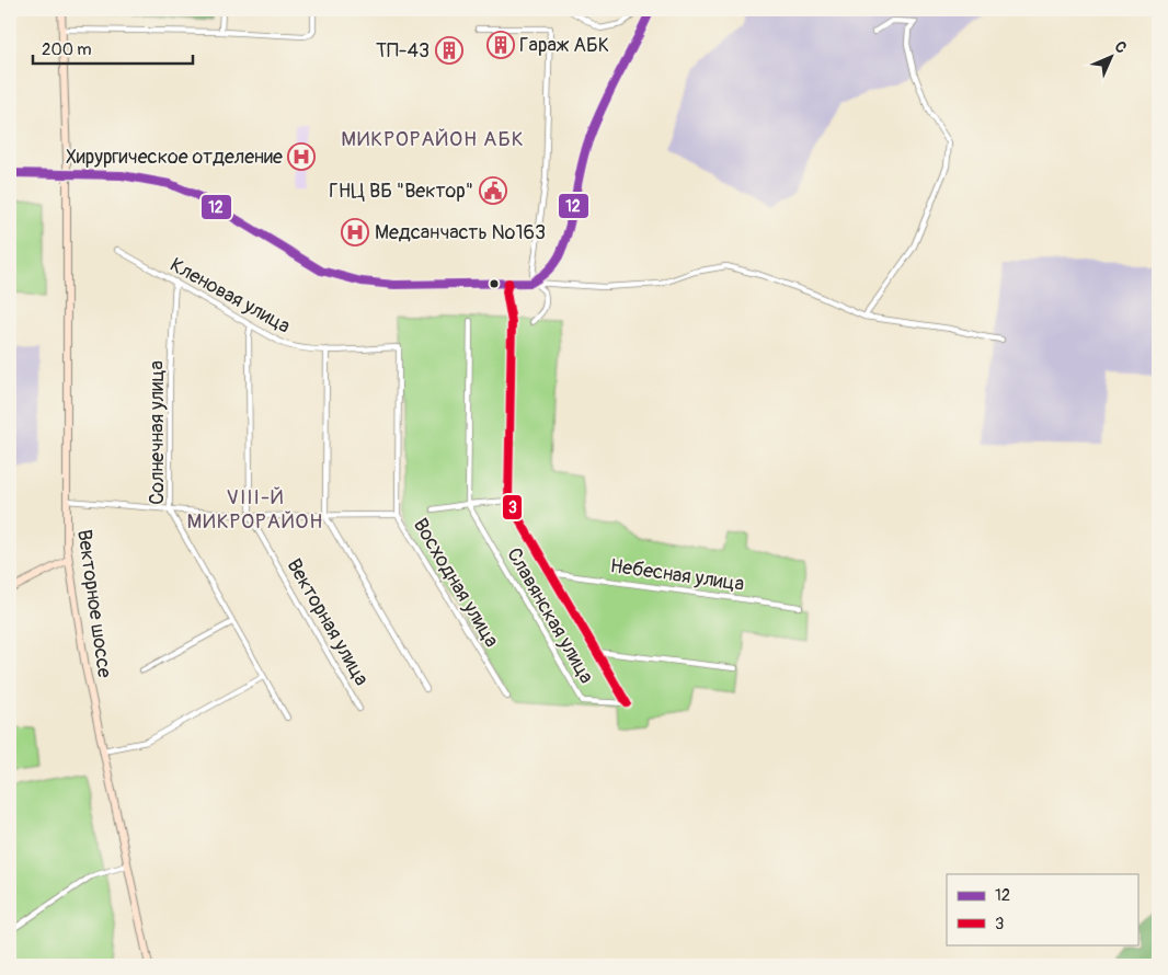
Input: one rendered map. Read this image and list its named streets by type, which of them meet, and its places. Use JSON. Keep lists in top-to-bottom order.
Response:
{
  "streets": {
    "main road": ["Векторное шоссе"],
    "street": [
      "Кленовая улица",
      "Солнечная улица",
      "Небесная улица",
      "Восходная улица",
      "Славянская улица",
      "Векторная улица"
    ]
  },
  "crossings": [
    ["Кленовая улица", "Солнечная улица"],
    ["Кленовая улица", "Восходная улица"],
    ["Кленовая улица", "Векторная улица"]
  ],
  "districts": ["МИКРОРАЙОН АБК", "VIII-Й МИКРОРАЙОН"],
  "places": {
    "building": ["Гараж АБК", "ТП-43"],
    "hospital": ["Хирургическое отделение", "Медсанчасть №163"],
    "public building": ["ГНЦ ВБ \"Вектор\""]
  },
  "lines": ["transit line 12", "transit line 3"],
  "legend": ["12", "3"],
  "scale_bar": "200 m",
  "north": "top right"
}
